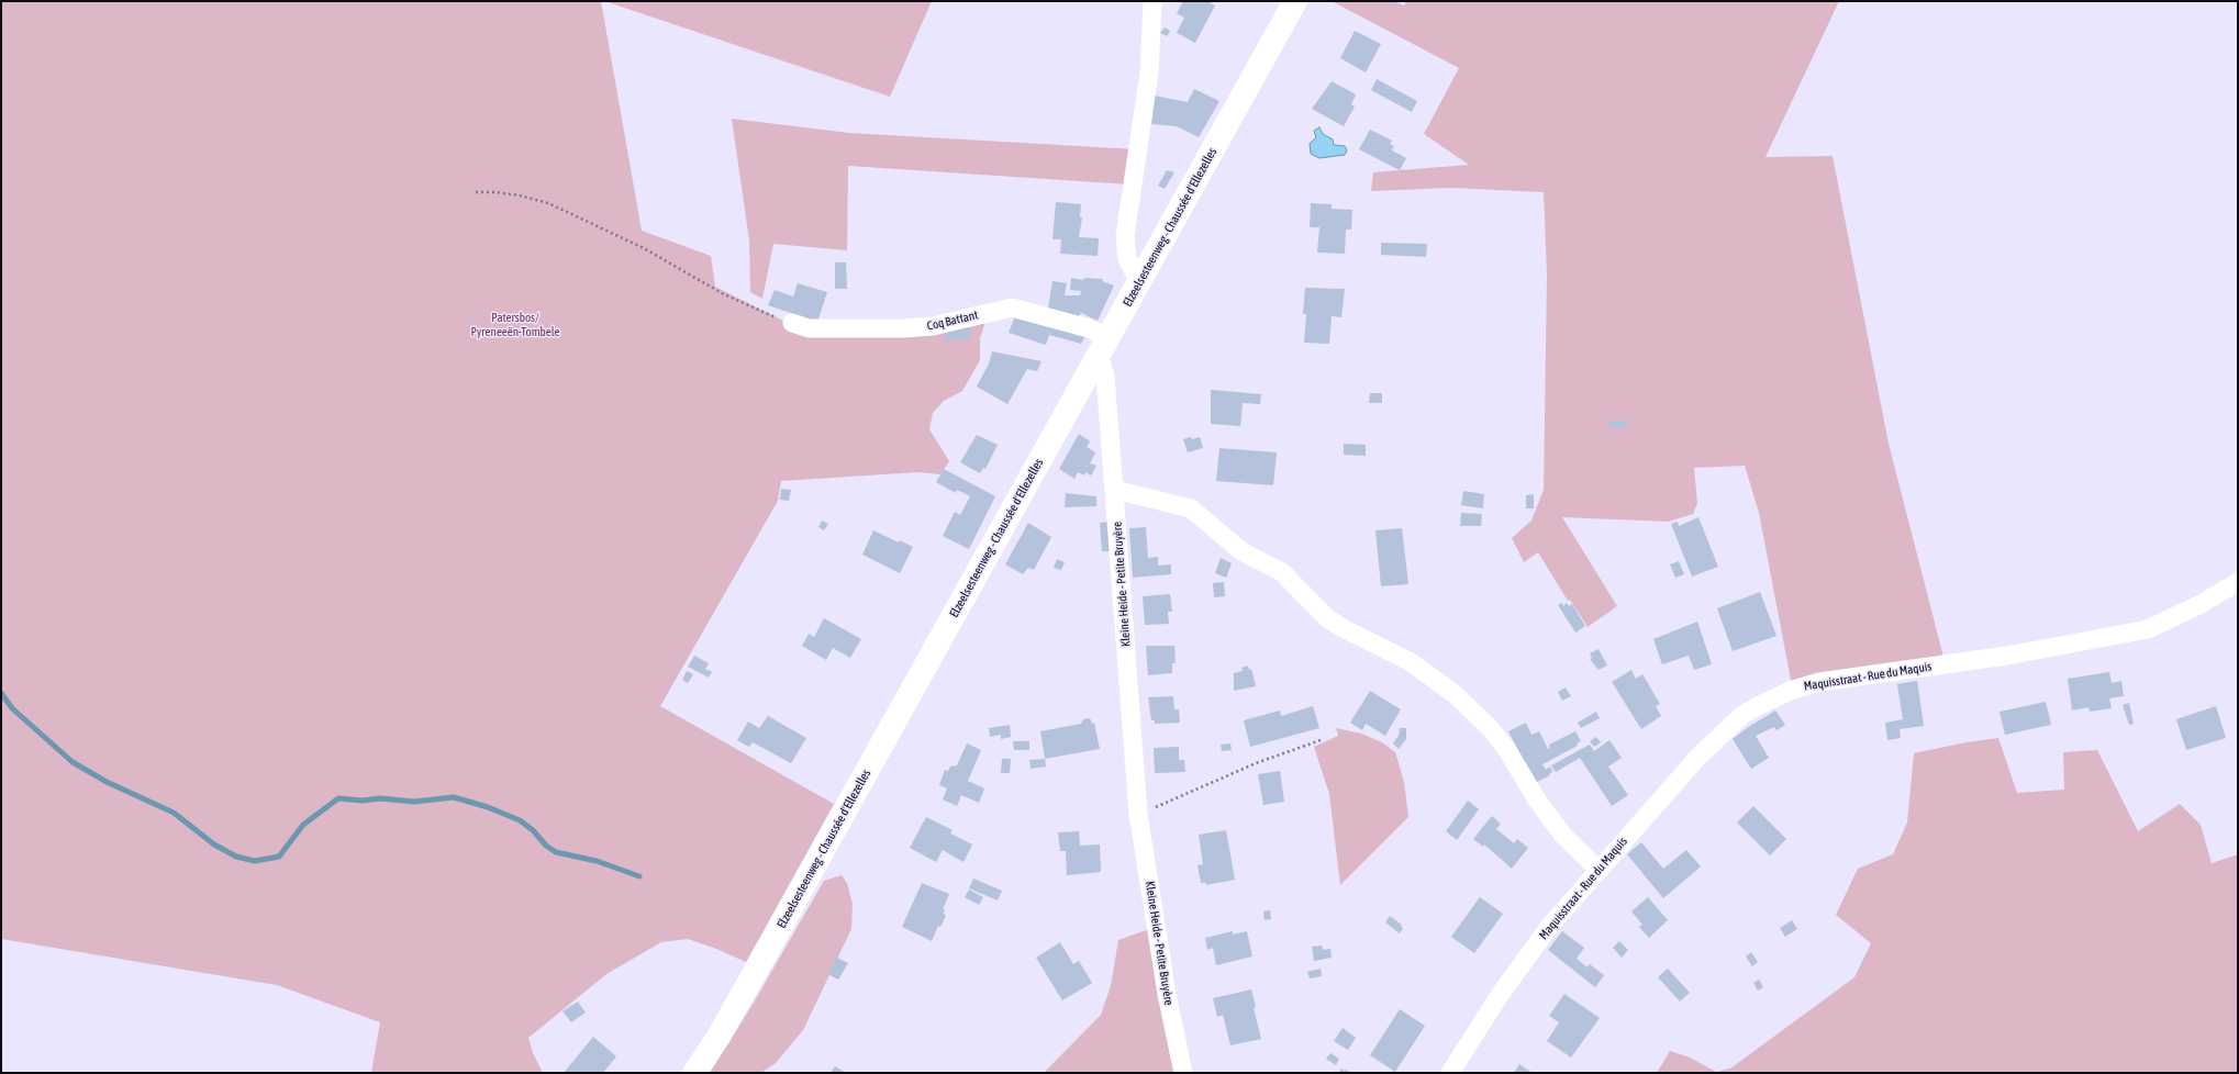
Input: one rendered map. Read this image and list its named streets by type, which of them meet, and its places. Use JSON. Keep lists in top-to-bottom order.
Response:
{
  "streets": {
    "main road": ["Elzeelsesteenweg - Chaussée d'Ellezelles"],
    "street": ["Coq Battant", "Kleine Heide - Petite Bruyère", "Maquisstraat - Rue du Maquis"]
  },
  "crossings": [
    ["Elzeelsesteenweg - Chaussée d'Ellezelles", "Coq Battant"],
    ["Elzeelsesteenweg - Chaussée d'Ellezelles", "Kleine Heide - Petite Bruyère"],
    ["Coq Battant", "Kleine Heide - Petite Bruyère"]
  ],
  "parks": ["Patersbos/ Pyreneeën-Tombele"]
}
